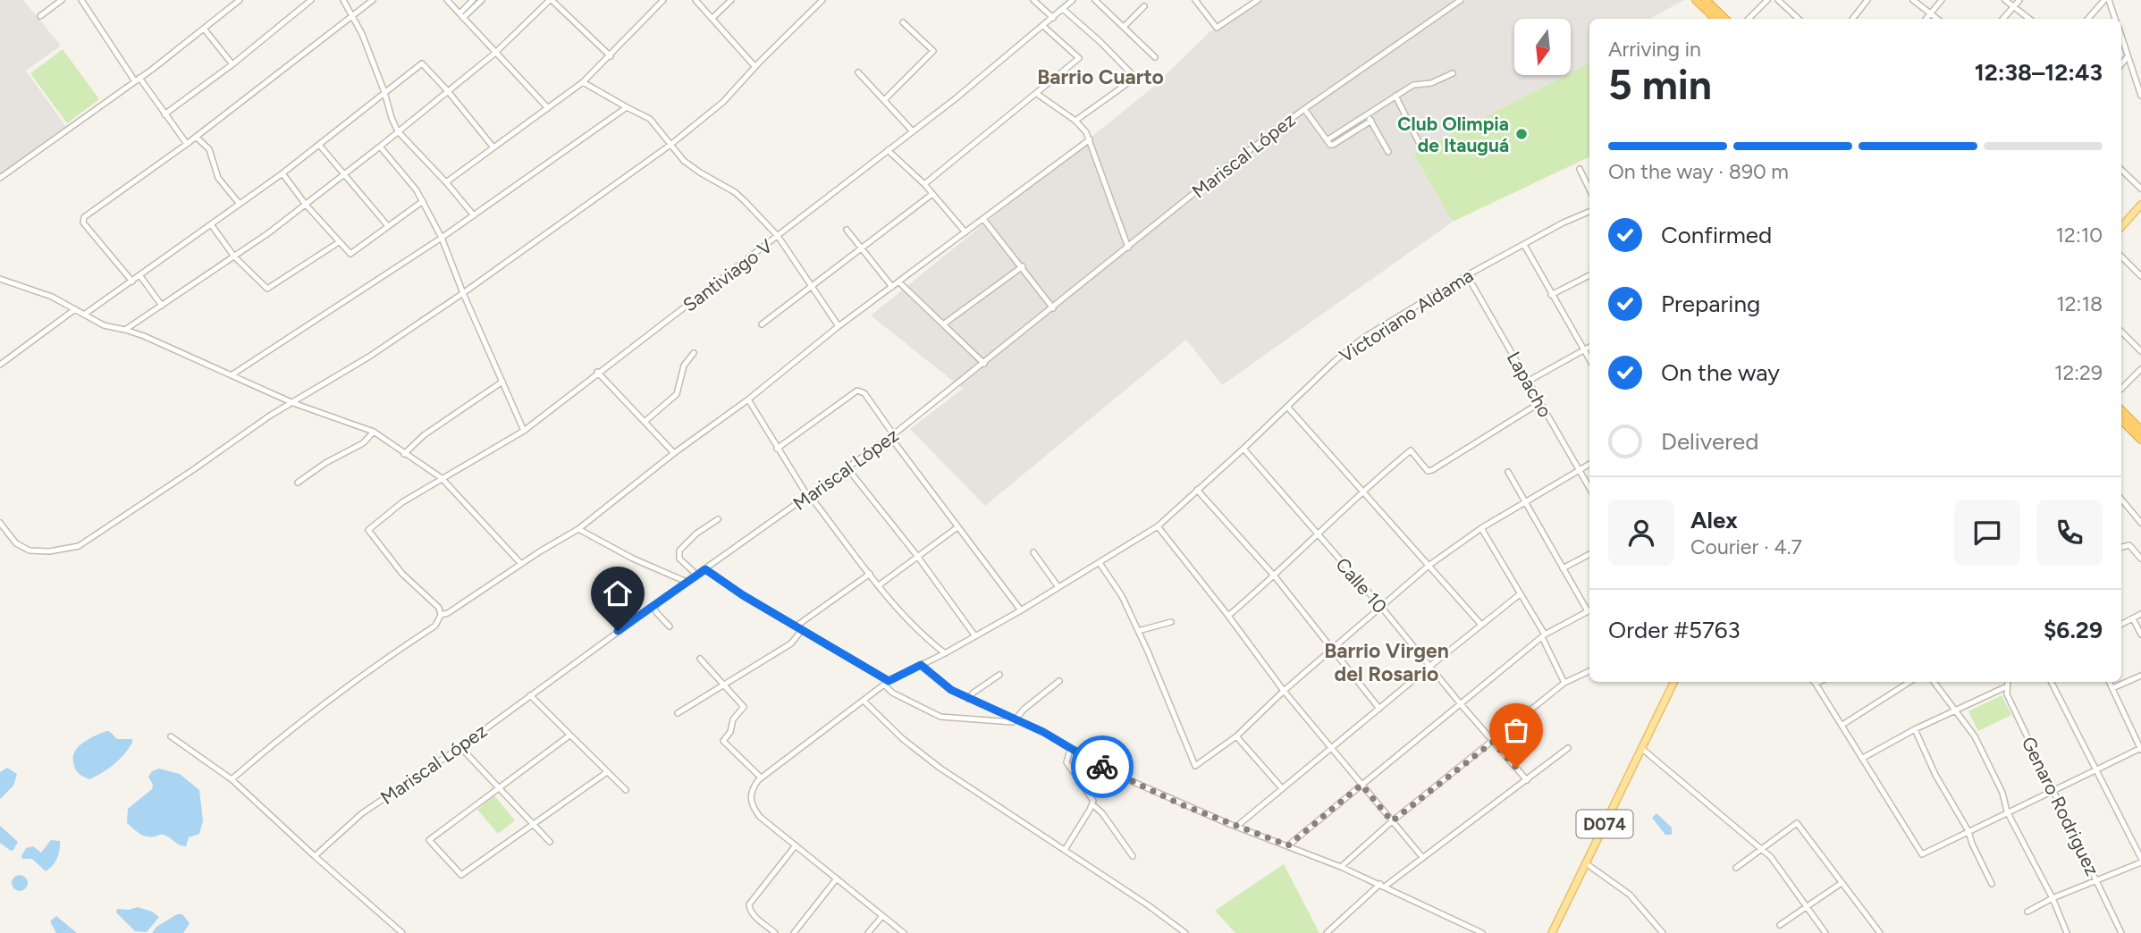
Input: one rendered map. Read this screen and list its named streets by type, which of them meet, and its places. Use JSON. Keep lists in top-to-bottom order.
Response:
{
  "streets": {
    "main road": ["D074"],
    "street": [
      "Mariscal López",
      "Santiviago V",
      "Victoriano Aldama",
      "Lapacho",
      "Calle 10",
      "Genaro Rodriguez"
    ]
  },
  "crossings": [
    ["Victoriano Aldama", "Lapacho"],
    ["Victoriano Aldama", "Calle 10"]
  ],
  "districts": ["Barrio Cuarto", "Barrio Virgen del Rosario"],
  "places": ["Club Olimpia de Itauguá"],
  "north": "bottom",
  "page": {
    "heading": ["5 min", "Arriving in", "12:38–12:43"],
    "panel": [
      "Alex",
      "Courier · 4.7",
      "Order #5763",
      "$6.29"
    ],
    "bar": "On the way · 890 m",
    "list": [
      ["Confirmed", "12:10"],
      ["Preparing", "12:18"],
      ["On the way", "12:29"],
      "Delivered"
    ]
  }
}
